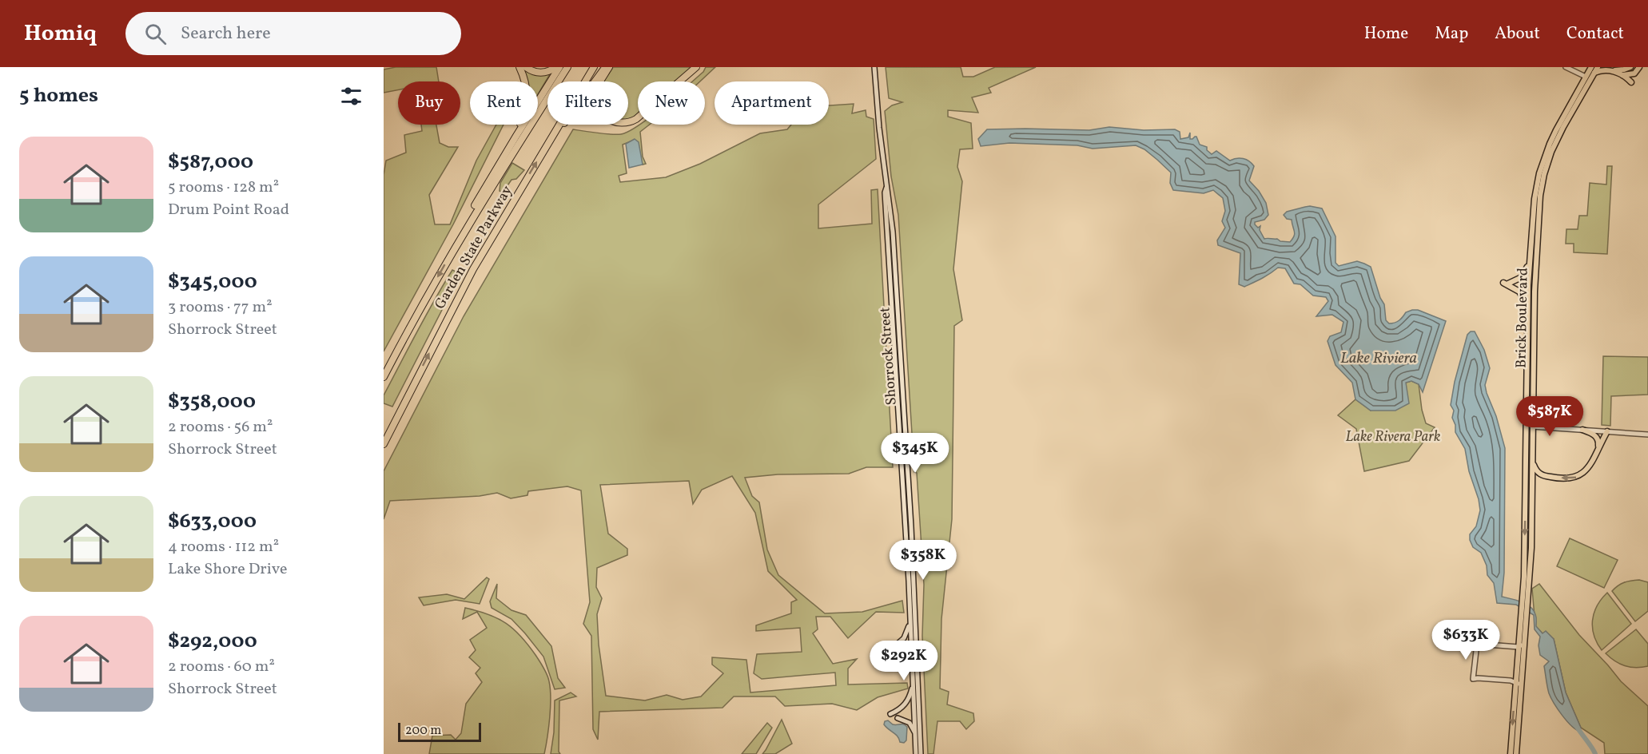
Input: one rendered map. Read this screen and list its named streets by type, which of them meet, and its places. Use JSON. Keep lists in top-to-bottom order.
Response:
{
  "streets": {
    "highway": ["Garden State Parkway"],
    "main road": ["Brick Boulevard", "Shorrock Street"]
  },
  "water": ["Lake Riviera"],
  "parks": ["Lake Rivera Park"],
  "scale_bar": "200 m",
  "page": {
    "header": "Homiq",
    "search": "Search here",
    "nav": [
      "Home",
      "Map",
      "About",
      "Contact"
    ],
    "heading": "5 homes",
    "chip": [
      "Buy",
      "Rent",
      "Filters",
      "New",
      "Apartment"
    ],
    "list": [
      {
        "name": "$587,000",
        "note": "5 rooms · 128 m² · Drum Point Road"
      },
      {
        "name": "$345,000",
        "note": "3 rooms · 77 m² · Shorrock Street"
      },
      {
        "name": "$358,000",
        "note": "2 rooms · 56 m² · Shorrock Street"
      },
      {
        "name": "$633,000",
        "note": "4 rooms · 112 m² · Lake Shore Drive"
      },
      {
        "name": "$292,000",
        "note": "2 rooms · 60 m² · Shorrock Street"
      }
    ],
    "price": [
      "$587K",
      "$345K",
      "$358K",
      "$633K",
      "$292K"
    ],
    "scale": "200 m"
  }
}
